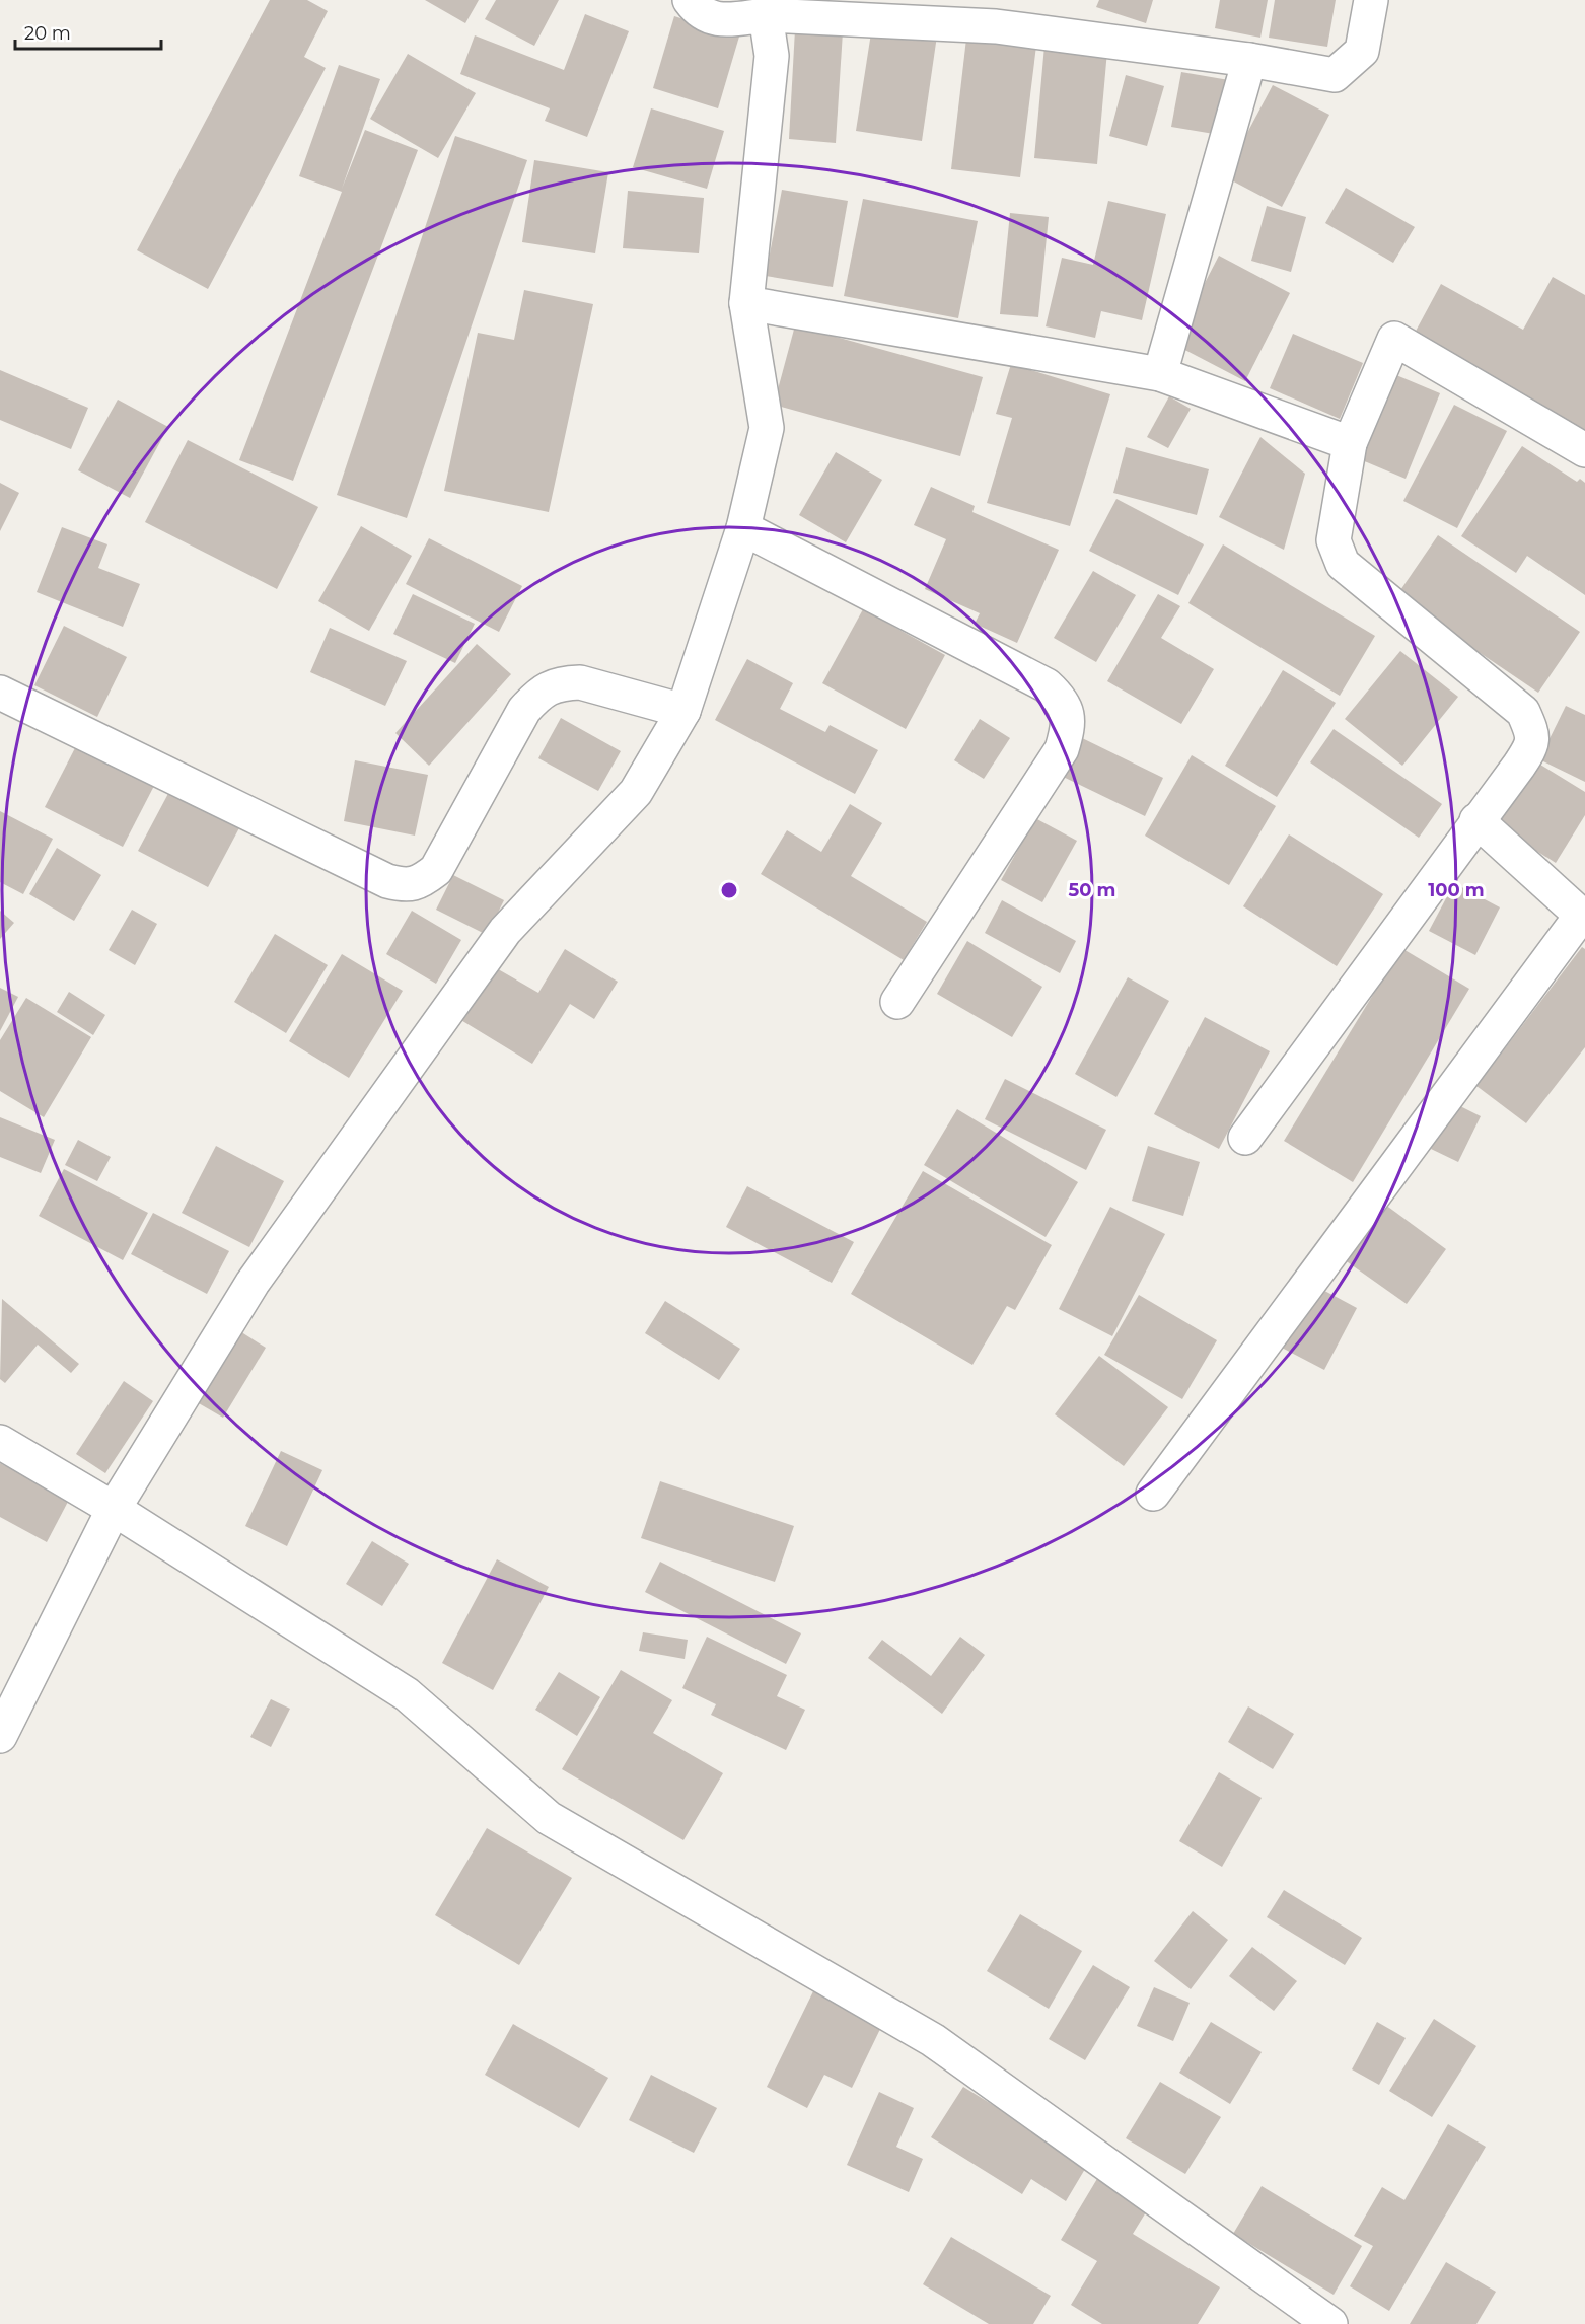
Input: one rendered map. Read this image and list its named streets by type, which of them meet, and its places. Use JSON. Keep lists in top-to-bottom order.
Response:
{
  "scale_bar": "20 m",
  "rings": ["50 m", "100 m"]
}
